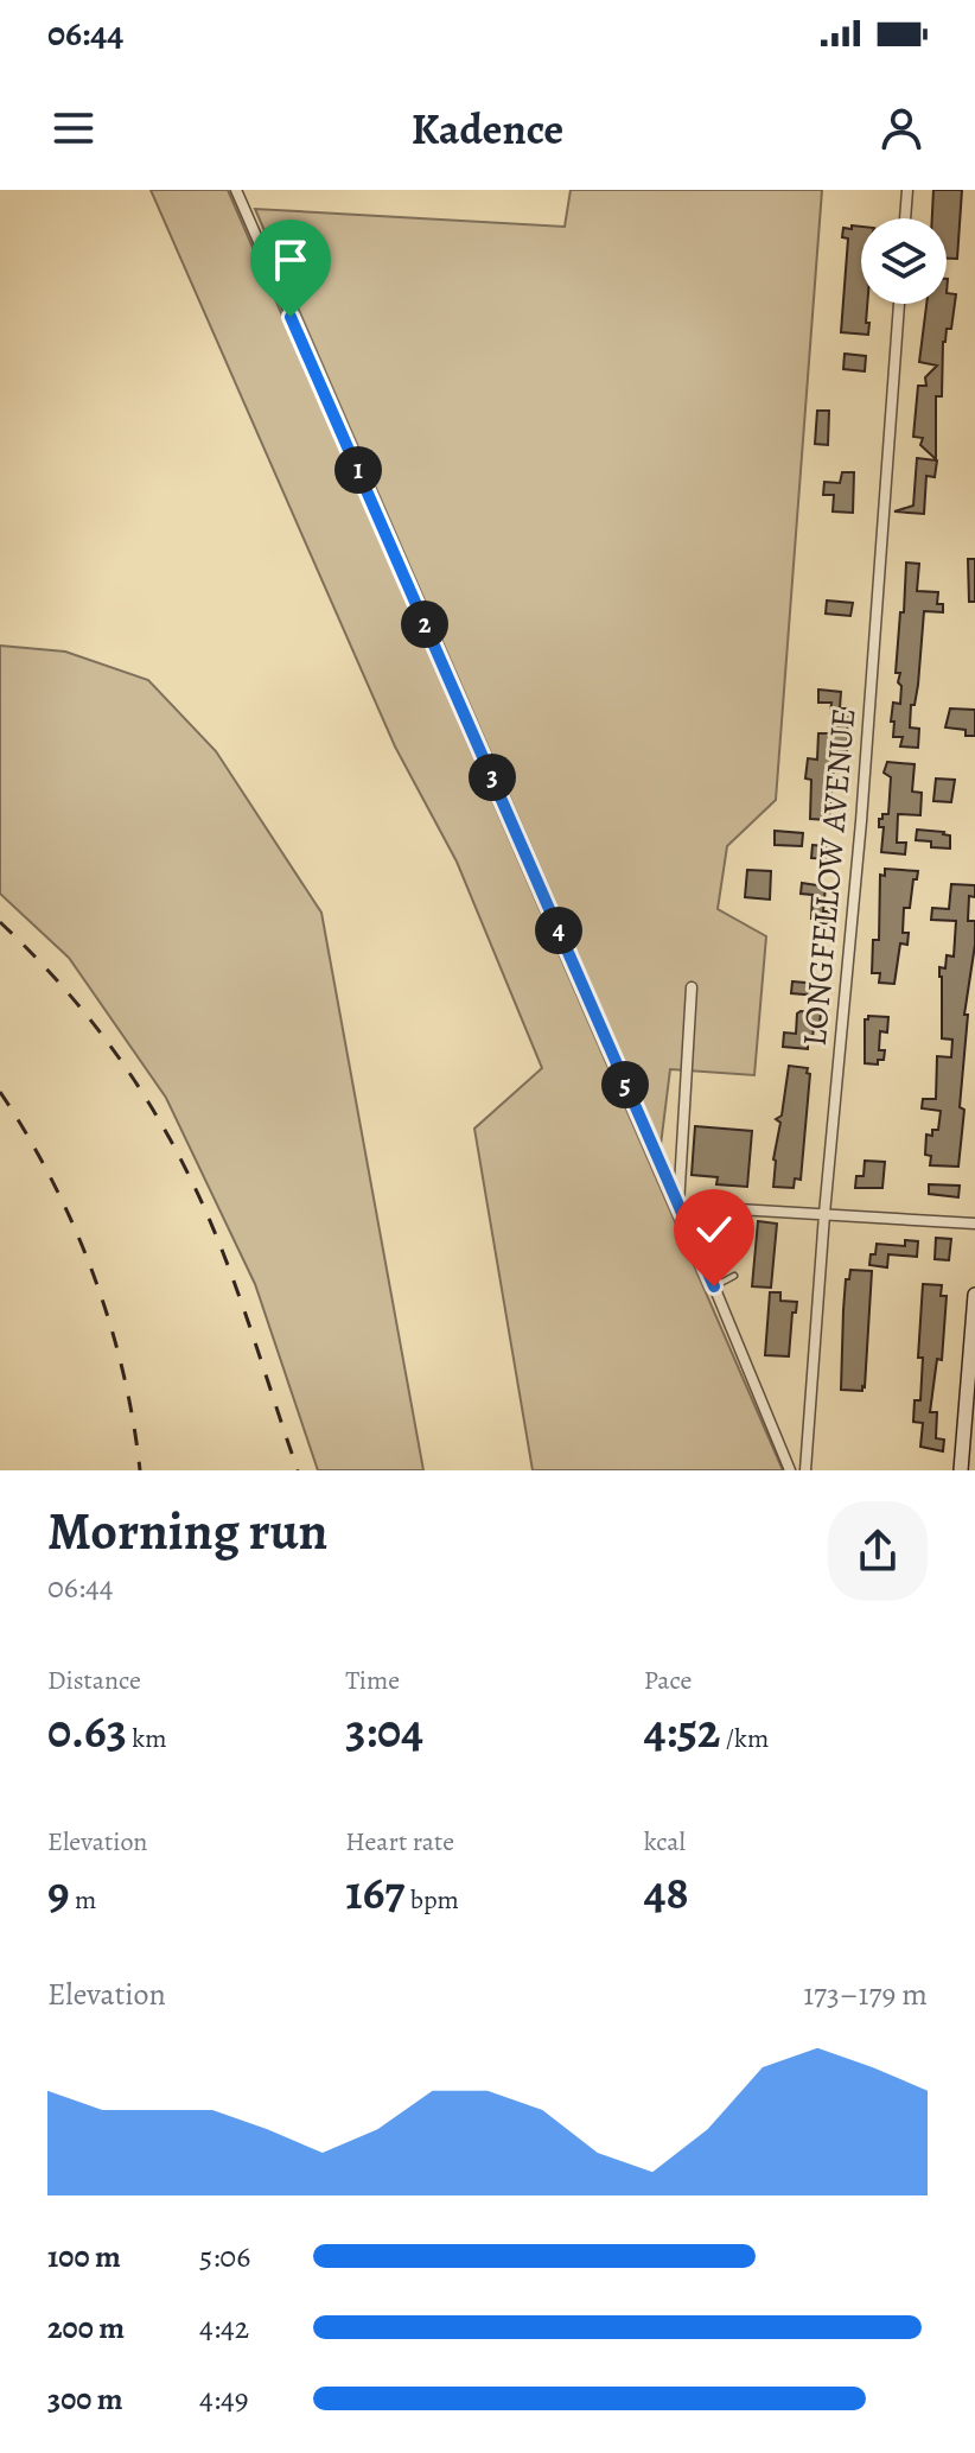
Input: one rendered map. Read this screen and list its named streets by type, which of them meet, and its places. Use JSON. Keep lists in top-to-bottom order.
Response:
{
  "streets": {
    "street": ["LONGFELLOW AVENUE"]
  },
  "page": {
    "status": "06:44",
    "header": "Kadence",
    "pins": [
      "1",
      "2",
      "3",
      "4",
      "5"
    ],
    "heading": ["Morning run", "06:44"],
    "stats": [
      ["Distance", "0.63 km"],
      ["Time", "3:04"],
      ["Pace", "4:52 /km"],
      ["Elevation", "9 m"],
      ["Heart rate", "167 bpm"],
      ["kcal", "48"]
    ],
    "chart": ["Elevation", "173–179 m"],
    "list": [
      {
        "name": "100 m",
        "note": "5:06"
      },
      {
        "name": "200 m",
        "note": "4:42"
      },
      {
        "name": "300 m",
        "note": "4:49"
      }
    ]
  }
}
